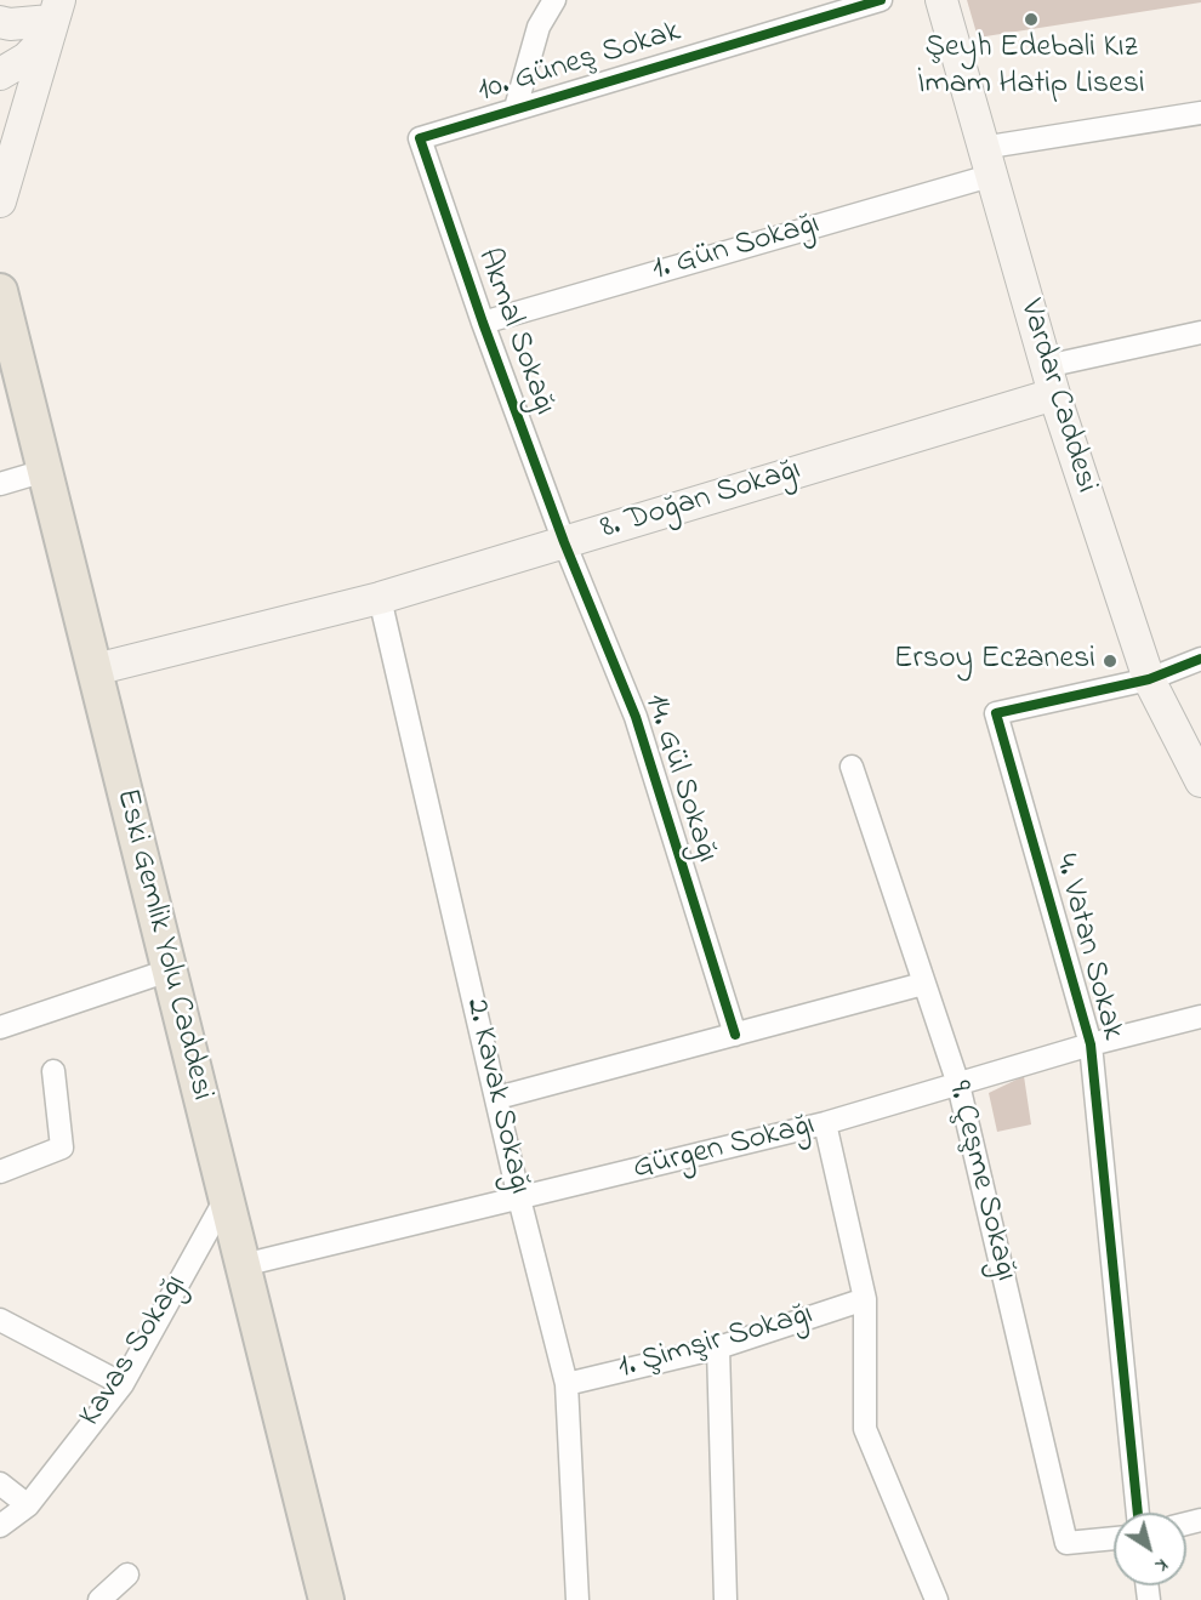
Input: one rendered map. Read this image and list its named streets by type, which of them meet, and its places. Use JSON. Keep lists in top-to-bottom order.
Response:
{
  "streets": {
    "main road": ["Eski Gemlik Yolu Caddesi"],
    "street": [
      "10. Güneş Sokak",
      "1. Gün Sokağı",
      "Akmal Sokağı",
      "Vardar Caddesi",
      "8. Doğan Sokağı",
      "14. Gül Sokağı",
      "4. Vatan Sokak",
      "2. Kavak Sokağı",
      "Gürgen Sokağı",
      "9. Çeşme Sokağı",
      "1. Şimşir Sokağı",
      "Kavas Sokağı"
    ]
  },
  "crossings": [
    ["10. Güneş Sokak", "Akmal Sokağı"],
    ["1. Gün Sokağı", "Akmal Sokağı"],
    ["1. Gün Sokağı", "Vardar Caddesi"],
    ["Akmal Sokağı", "8. Doğan Sokağı"],
    ["Akmal Sokağı", "14. Gül Sokağı"],
    ["Vardar Caddesi", "8. Doğan Sokağı"],
    ["Vardar Caddesi", "4. Vatan Sokak"],
    ["8. Doğan Sokağı", "14. Gül Sokağı"],
    ["8. Doğan Sokağı", "Eski Gemlik Yolu Caddesi"],
    ["8. Doğan Sokağı", "2. Kavak Sokağı"],
    ["Eski Gemlik Yolu Caddesi", "Gürgen Sokağı"],
    ["Eski Gemlik Yolu Caddesi", "Kavas Sokağı"],
    ["4. Vatan Sokak", "Gürgen Sokağı"],
    ["2. Kavak Sokağı", "Gürgen Sokağı"],
    ["2. Kavak Sokağı", "1. Şimşir Sokağı"],
    ["Gürgen Sokağı", "9. Çeşme Sokağı"]
  ],
  "places": ["Şeyh Edebali Kız İmam Hatip Lisesi", "Ersoy Eczanesi"],
  "north": "bottom right"
}
